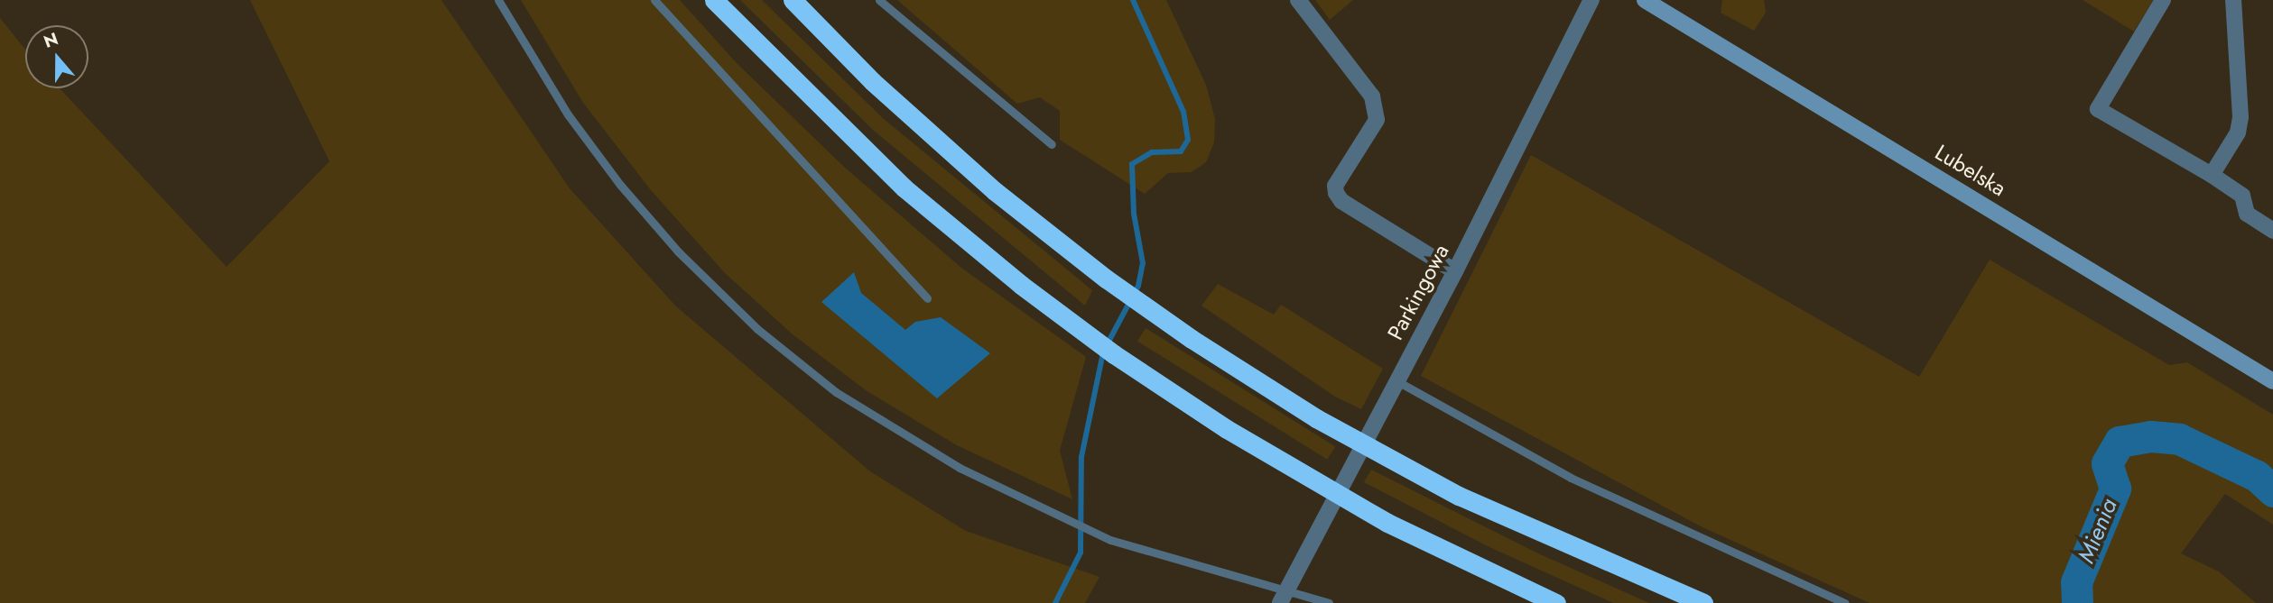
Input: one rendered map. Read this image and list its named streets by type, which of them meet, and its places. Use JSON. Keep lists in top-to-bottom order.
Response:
{
  "streets": {
    "main road": ["Lubelska"],
    "street": ["Parkingowa"]
  },
  "water": ["Mienia"],
  "north": "top"
}
